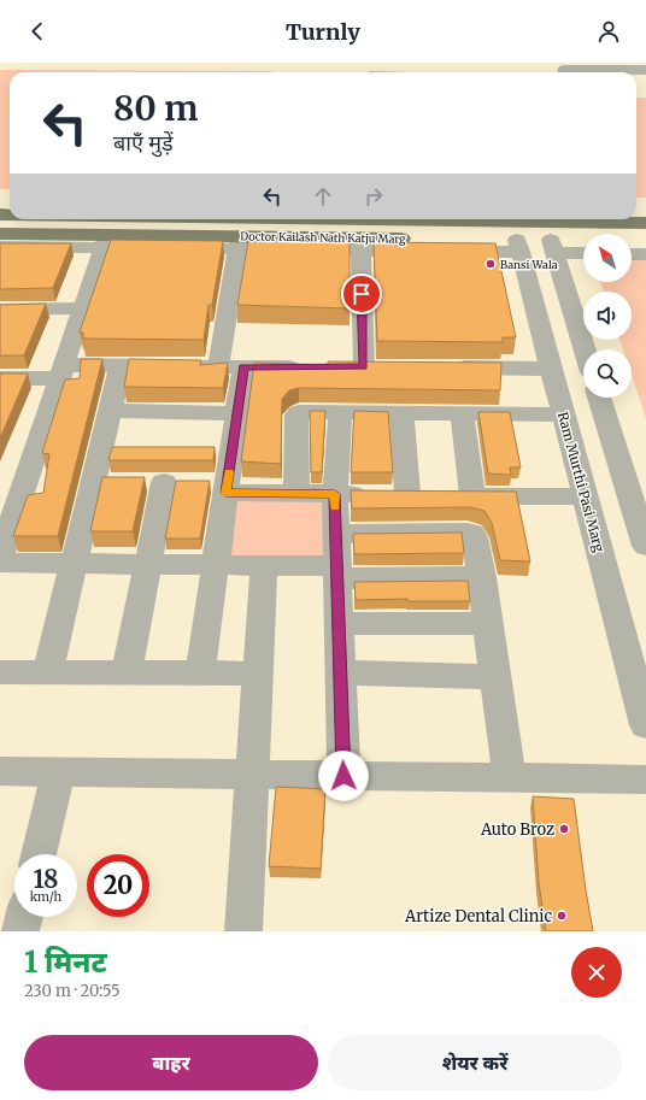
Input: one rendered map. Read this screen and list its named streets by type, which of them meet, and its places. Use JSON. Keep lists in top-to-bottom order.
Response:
{
  "streets": {
    "main road": ["Doctor Kailash Nath Katju Marg"],
    "street": ["Ram Murthi Pasi Marg"]
  },
  "places": ["Bansi Wala", "Auto Broz", "Artize Dental Clinic"],
  "north": "top left",
  "page": {
    "header": "Turnly",
    "turn": ["80 m", "बाएँ मुड़ें"],
    "speed": "18 km/h",
    "limit": "20",
    "heading": ["1 मिनट", "230 m · 20:55"],
    "buttons": ["बाहर", "शेयर करें"]
  }
}
